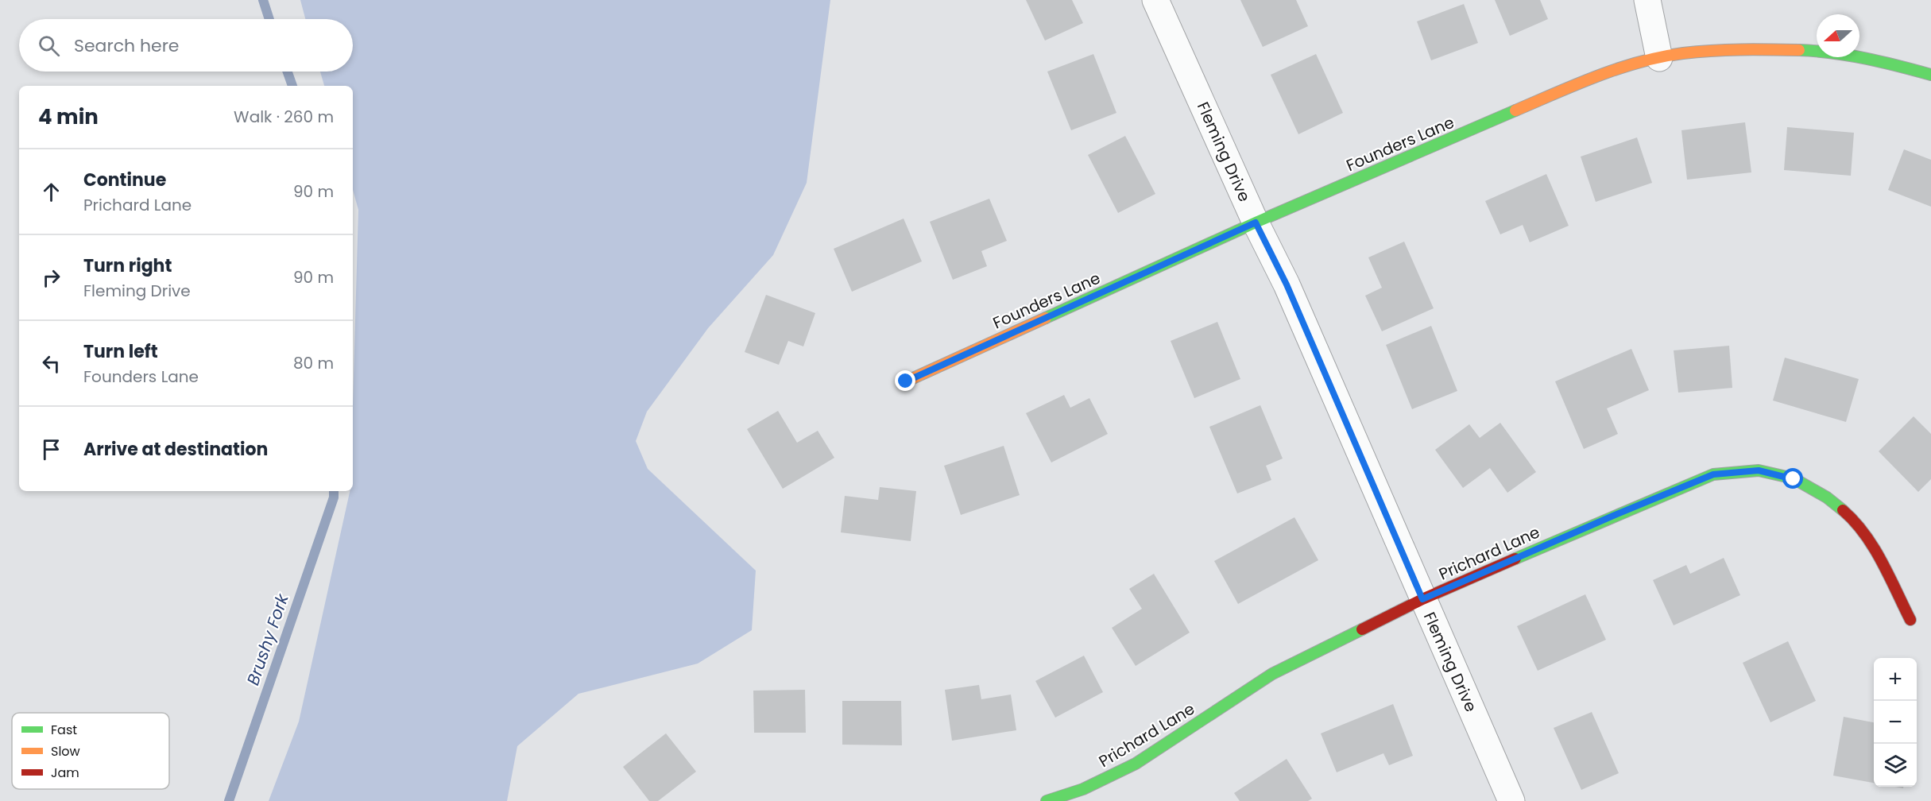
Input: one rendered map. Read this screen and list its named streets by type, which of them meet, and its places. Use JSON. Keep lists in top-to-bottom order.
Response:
{
  "streets": {
    "street": ["Founders Lane", "Fleming Drive", "Prichard Lane"]
  },
  "crossings": [
    ["Founders Lane", "Fleming Drive"],
    ["Fleming Drive", "Prichard Lane"]
  ],
  "water": ["Brushy Fork"],
  "legend": ["Fast", "Slow", "Jam"],
  "north": "left",
  "page": {
    "search": "Search here",
    "heading": ["4 min", "Walk · 260 m"],
    "list": [
      ["Continue", "Prichard Lane", "90 m"],
      ["Turn right", "Fleming Drive", "90 m"],
      ["Turn left", "Founders Lane", "80 m"],
      "Arrive at destination"
    ],
    "map_buttons": ["+", "−"]
  }
}
